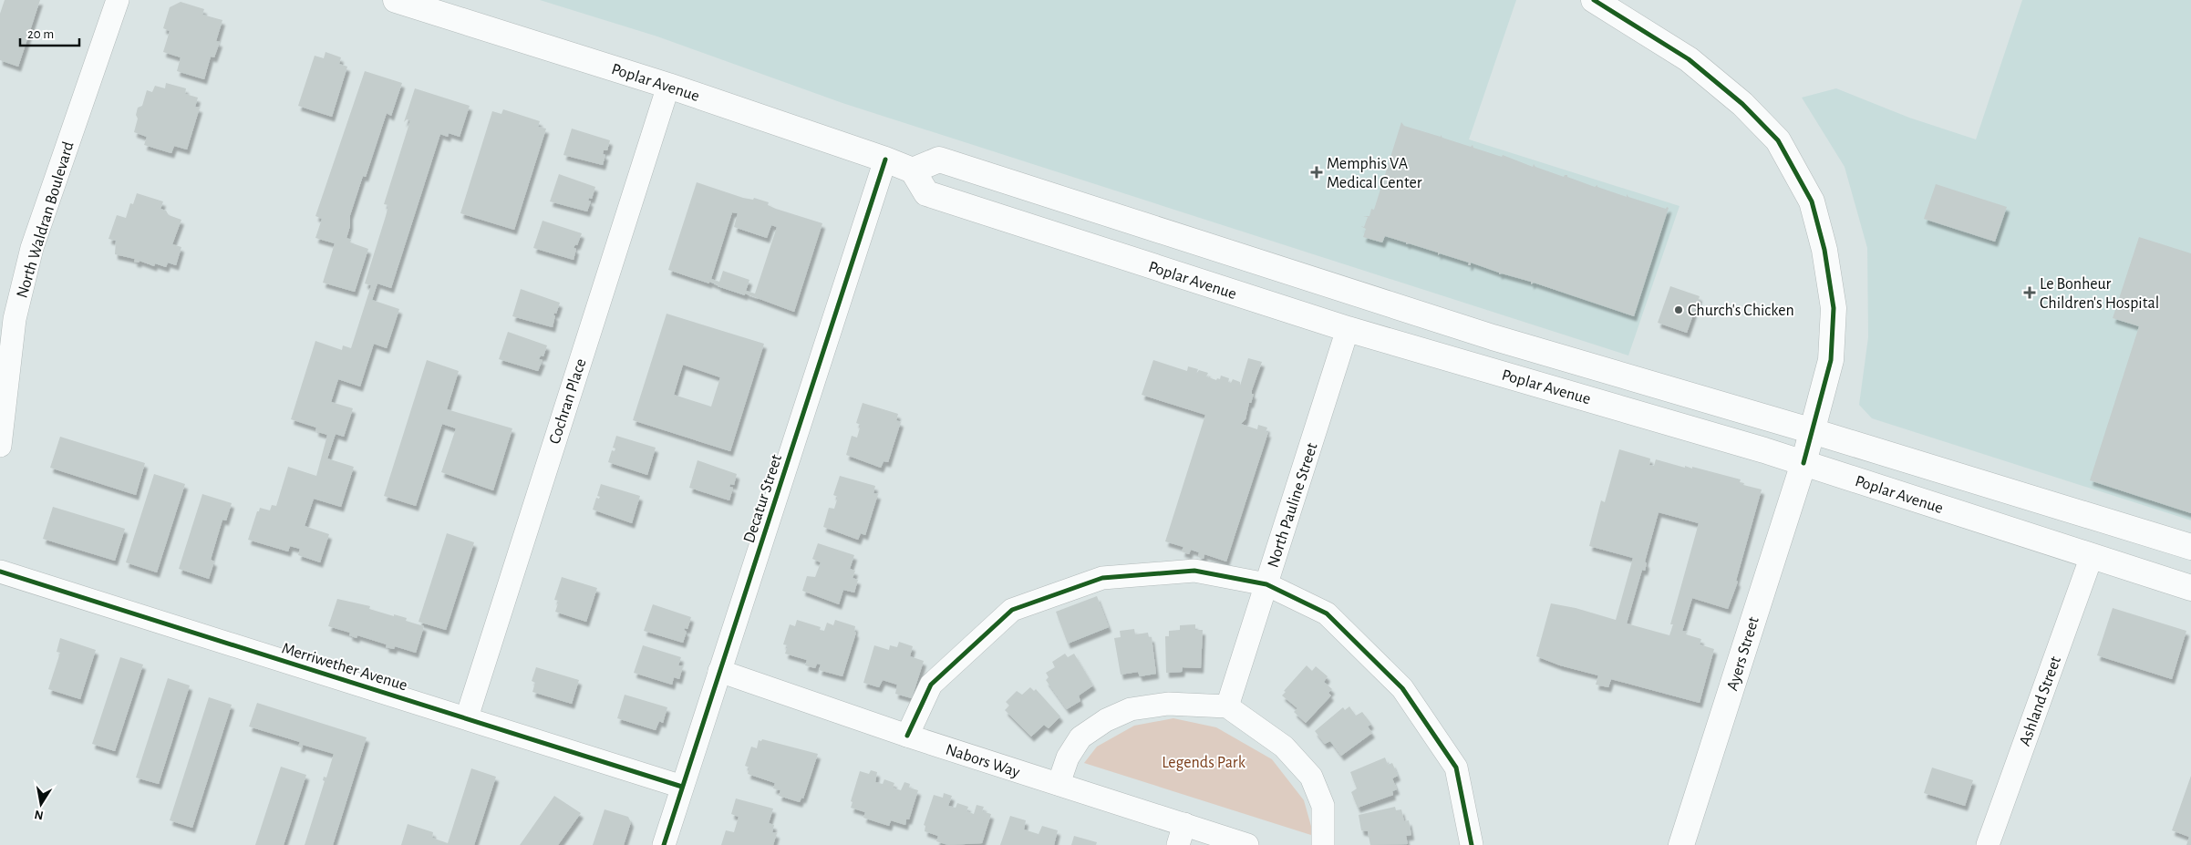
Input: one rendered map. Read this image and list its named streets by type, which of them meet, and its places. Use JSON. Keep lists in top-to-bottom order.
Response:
{
  "streets": {
    "main road": ["Poplar Avenue", "Ayers Street"],
    "street": [
      "North Waldran Boulevard",
      "Cochran Place",
      "Decatur Street",
      "North Pauline Street",
      "Merriwether Avenue",
      "Ashland Street",
      "Nabors Way"
    ]
  },
  "crossings": [
    ["Poplar Avenue", "Cochran Place"],
    ["Poplar Avenue", "Decatur Street"],
    ["Poplar Avenue", "North Pauline Street"],
    ["Poplar Avenue", "Ayers Street"],
    ["Poplar Avenue", "Ashland Street"],
    ["Cochran Place", "Merriwether Avenue"],
    ["Decatur Street", "Merriwether Avenue"],
    ["Decatur Street", "Nabors Way"]
  ],
  "parks": ["Legends Park"],
  "places": {
    "health": ["Memphis VA Medical Center", "Le Bonheur Children's Hospital"],
    "other": ["Church's Chicken"]
  },
  "scale_bar": "20 m",
  "north": "bottom"
}
